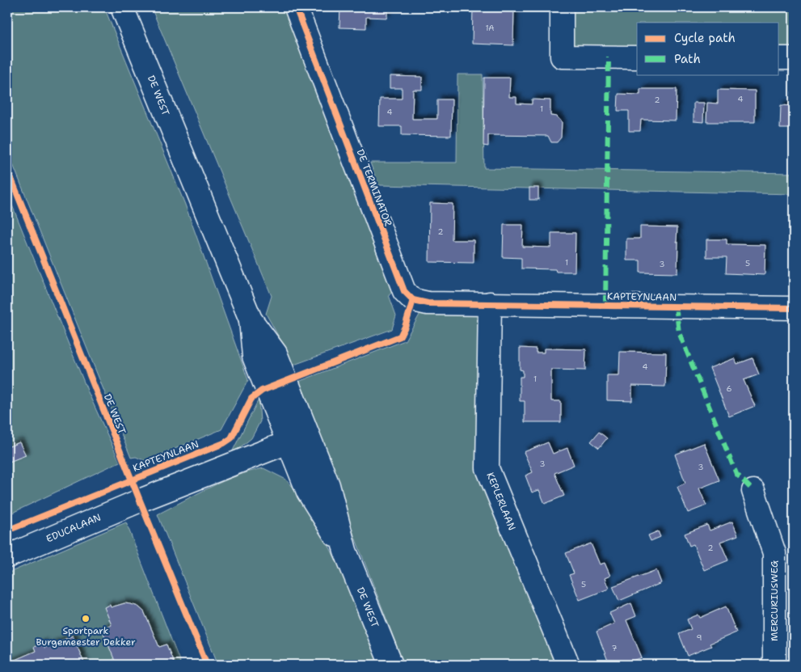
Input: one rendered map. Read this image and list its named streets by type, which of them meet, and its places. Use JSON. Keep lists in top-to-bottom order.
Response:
{
  "streets": {
    "street": [
      "DE WEST",
      "DE TERMINATOR",
      "KAPTEYNLAAN",
      "KEPLERLAAN",
      "EDUCALAAN",
      "MERCURIUSWEG"
    ]
  },
  "crossings": [
    ["DE WEST", "EDUCALAAN"],
    ["DE TERMINATOR", "KAPTEYNLAAN"],
    ["DE TERMINATOR", "KEPLERLAAN"],
    ["KAPTEYNLAAN", "KEPLERLAAN"]
  ],
  "places": ["Sportpark Burgemeester Dekker"],
  "house_numbers": [
    "1A",
    "4",
    "2",
    "1",
    "4",
    "2",
    "1",
    "5",
    "3",
    "4",
    "1",
    "6",
    "3",
    "3",
    "2",
    "5",
    "9",
    "7"
  ],
  "legend": ["Cycle path", "Path"]
}
